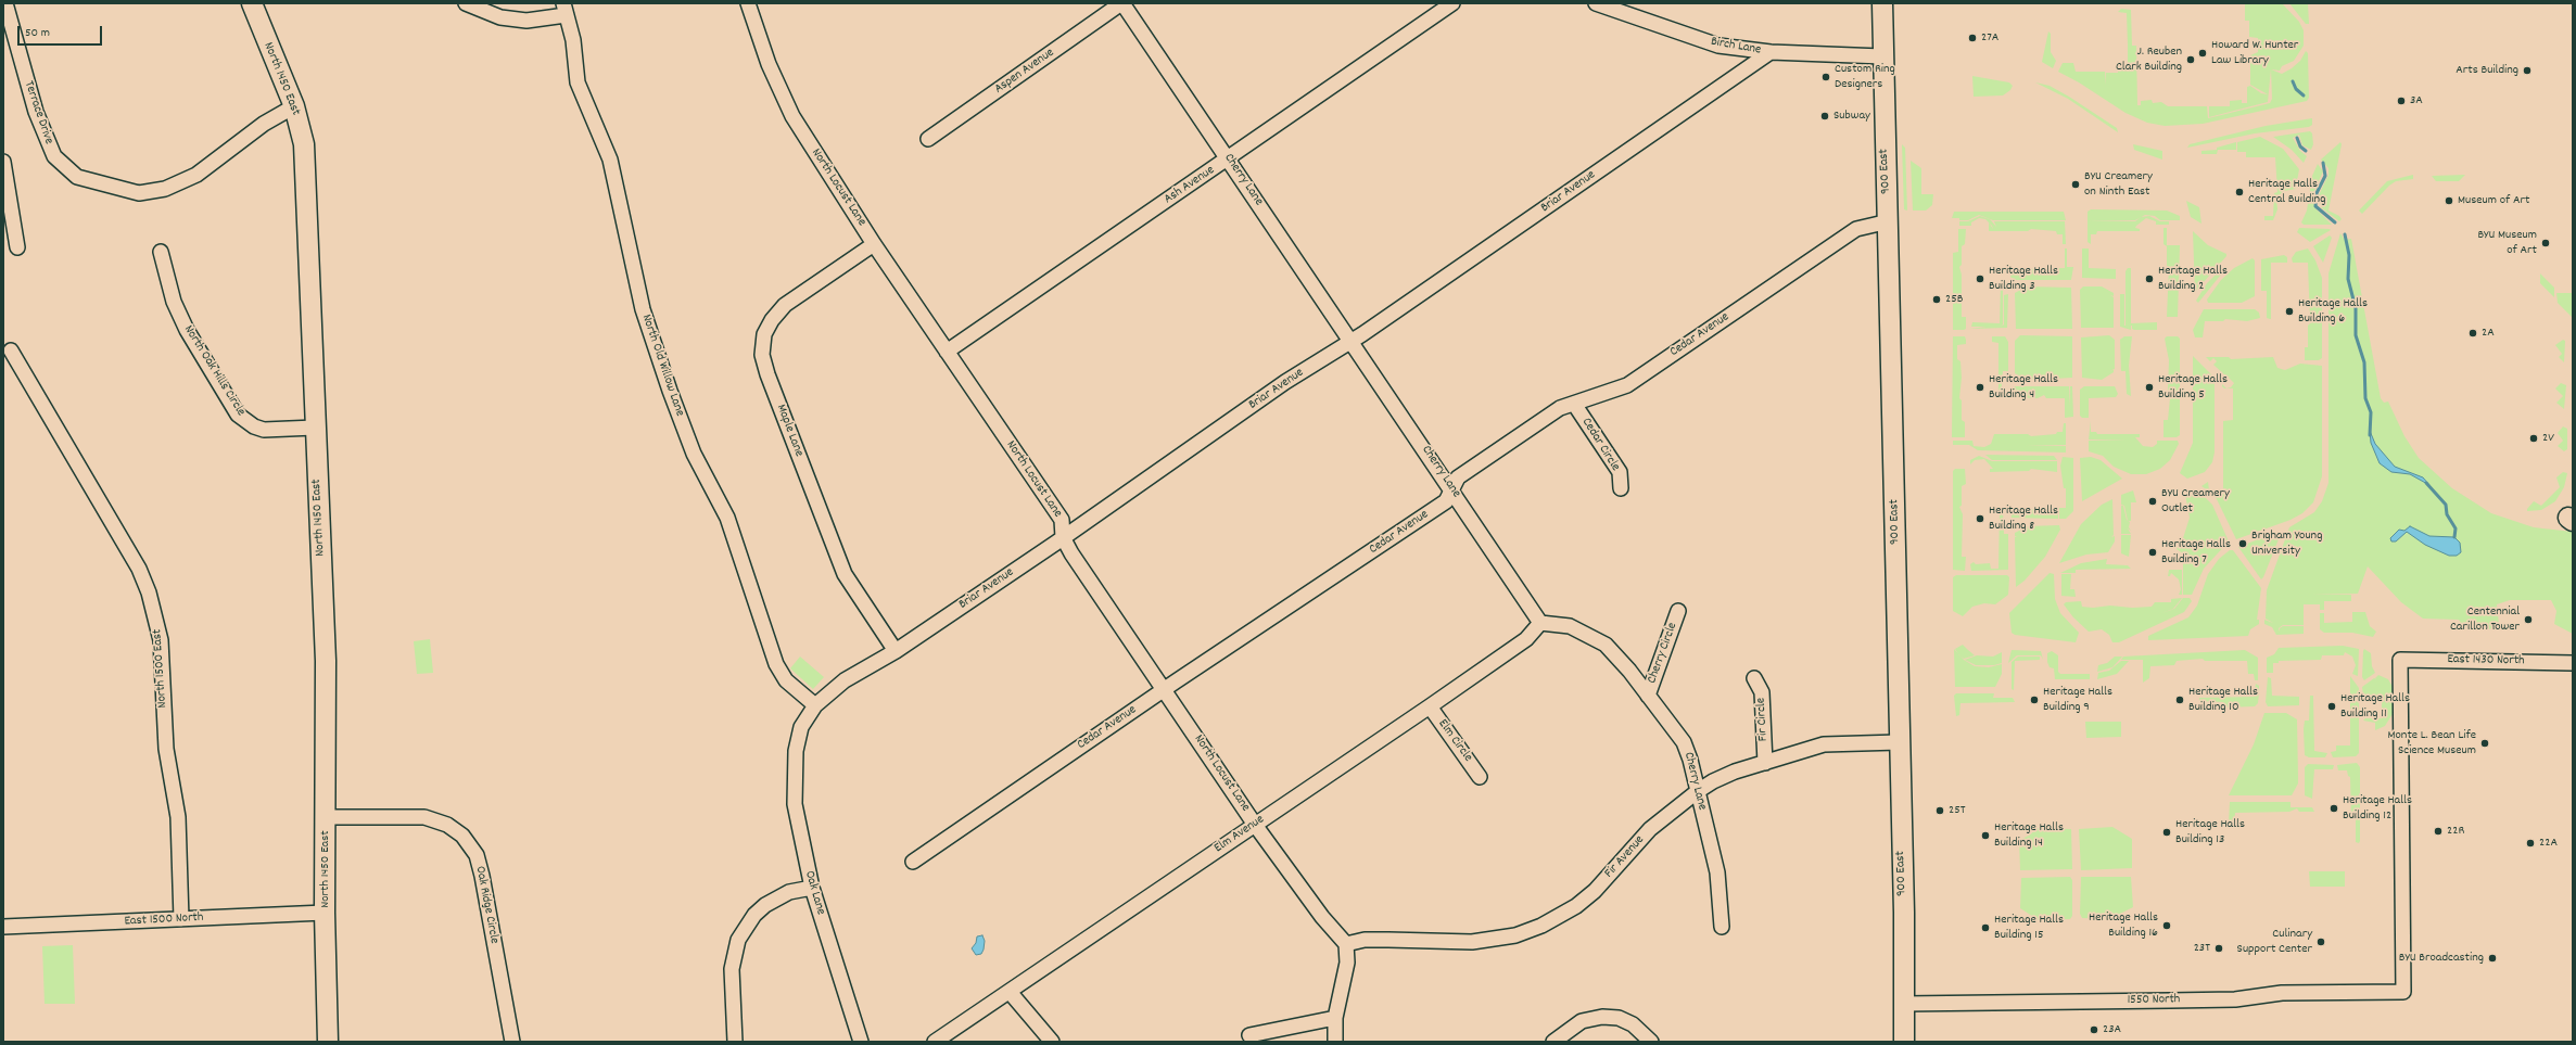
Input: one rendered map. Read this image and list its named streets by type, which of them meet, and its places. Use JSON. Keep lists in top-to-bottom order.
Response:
{
  "streets": {
    "street": [
      "Birch Lane",
      "Aspen Avenue",
      "North 1450 East",
      "Terrace Drive",
      "900 East",
      "Cherry Lane",
      "Ash Avenue",
      "North Locust Lane",
      "Briar Avenue",
      "Cedar Avenue",
      "North Old Willow Lane",
      "North Oak Hills Circle",
      "Maple Lane",
      "Cedar Circle",
      "Cherry Circle",
      "East 1430 North",
      "North 1500 East",
      "Fir Circle",
      "Elm Circle",
      "Elm Avenue",
      "Fir Avenue",
      "Oak Lane",
      "Oak Ridge Circle",
      "East 1500 North",
      "1550 North"
    ]
  },
  "crossings": [
    ["Birch Lane", "900 East"],
    ["Birch Lane", "Briar Avenue"],
    ["Aspen Avenue", "Cherry Lane"],
    ["North 1450 East", "Terrace Drive"],
    ["North 1450 East", "North Oak Hills Circle"],
    ["North 1450 East", "Oak Ridge Circle"],
    ["North 1450 East", "East 1500 North"],
    ["900 East", "Cedar Avenue"],
    ["900 East", "Fir Avenue"],
    ["900 East", "1550 North"],
    ["Cherry Lane", "Ash Avenue"],
    ["Cherry Lane", "Briar Avenue"],
    ["Cherry Lane", "Cedar Avenue"],
    ["Cherry Lane", "Cherry Circle"],
    ["Cherry Lane", "Elm Avenue"],
    ["Cherry Lane", "Fir Avenue"],
    ["Ash Avenue", "North Locust Lane"],
    ["North Locust Lane", "Briar Avenue"],
    ["North Locust Lane", "Cedar Avenue"],
    ["North Locust Lane", "Maple Lane"],
    ["North Locust Lane", "Elm Avenue"],
    ["North Locust Lane", "Fir Avenue"],
    ["Briar Avenue", "North Old Willow Lane"],
    ["Briar Avenue", "Maple Lane"],
    ["Briar Avenue", "Oak Lane"],
    ["Cedar Avenue", "Cedar Circle"],
    ["East 1430 North", "1550 North"],
    ["North 1500 East", "East 1500 North"],
    ["Fir Circle", "Fir Avenue"],
    ["Elm Circle", "Elm Avenue"]
  ],
  "places": [
    "27A",
    "Howard W. Hunter Law Library",
    "J. Reuben Clark Building",
    "Arts Building",
    "Custom Ring Designers",
    "3A",
    "Subway",
    "BYU Creamery on Ninth East",
    "Heritage Halls Central Building",
    "Museum of Art",
    "BYU Museum of Art",
    "Heritage Halls Building 3",
    "Heritage Halls Building 2",
    "25B",
    "Heritage Halls Building 6",
    "2A",
    "Heritage Halls Building 4",
    "Heritage Halls Building 5",
    "2V",
    "BYU Creamery Outlet",
    "Heritage Halls Building 8",
    "Brigham Young University",
    "Heritage Halls Building 7",
    "Centennial Carillon Tower",
    "Heritage Halls Building 9",
    "Heritage Halls Building 10",
    "Heritage Halls Building 11",
    "Monte L. Bean Life Science Museum",
    "Heritage Halls Building 12",
    "25T",
    "22R",
    "Heritage Halls Building 13",
    "Heritage Halls Building 14",
    "22A",
    "Heritage Halls Building 16",
    "Heritage Halls Building 15",
    "Culinary Support Center",
    "23T",
    "BYU Broadcasting",
    "23A"
  ],
  "scale_bar": "50 m"
}
